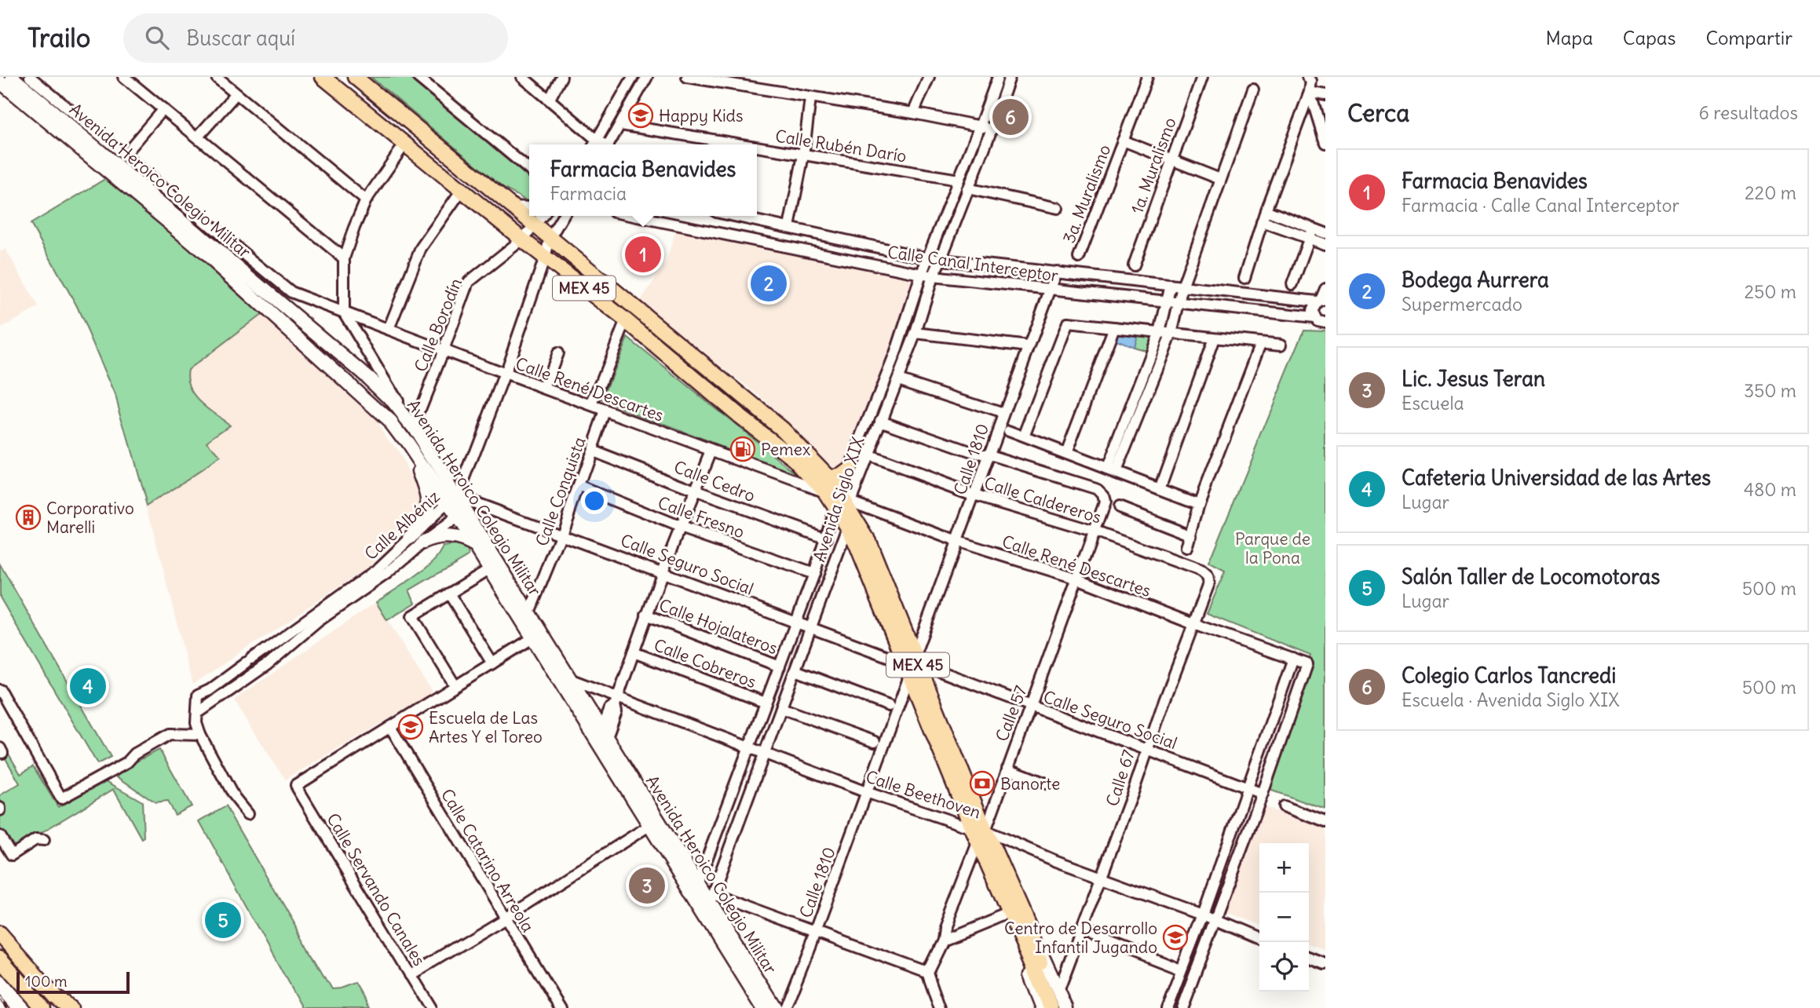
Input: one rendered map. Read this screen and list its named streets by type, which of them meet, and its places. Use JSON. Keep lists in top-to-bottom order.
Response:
{
  "streets": {
    "main road": ["MEX 45"],
    "street": [
      "Calle Rubén Darío",
      "1a. Muralismo",
      "Avenida Heroico Colegio Militar",
      "3a. Muralismo",
      "Calle Canal Interceptor",
      "Calle Borodín",
      "Calle René Descartes",
      "Calle 1810",
      "Calle Cedro",
      "Calle Conquista",
      "Avenida Siglo XIX",
      "Calle Caldereros",
      "Calle Fresno",
      "Calle Albéniz",
      "Calle Seguro Social",
      "Calle Hojalateros",
      "Calle Cobreros",
      "Calle 57",
      "Calle 67",
      "Calle Beethoven",
      "Calle Catarino Arreola",
      "Calle Servando Canales"
    ]
  },
  "crossings": [
    ["Calle Rubén Darío", "Avenida Siglo XIX"],
    ["Avenida Heroico Colegio Militar", "Calle Borodín"],
    ["Avenida Heroico Colegio Militar", "Calle René Descartes"],
    ["Avenida Heroico Colegio Militar", "Calle Conquista"],
    ["Avenida Heroico Colegio Militar", "Avenida Siglo XIX"],
    ["Avenida Heroico Colegio Militar", "Calle Albéniz"],
    ["Avenida Heroico Colegio Militar", "Calle Seguro Social"],
    ["Avenida Heroico Colegio Militar", "Calle Beethoven"],
    ["Calle Canal Interceptor", "Calle 1810"],
    ["Calle Canal Interceptor", "Avenida Siglo XIX"],
    ["MEX 45", "Calle Borodín"],
    ["MEX 45", "Calle René Descartes"],
    ["MEX 45", "Calle 1810"],
    ["MEX 45", "Avenida Siglo XIX"],
    ["MEX 45", "Calle Albéniz"],
    ["MEX 45", "Calle Seguro Social"],
    ["MEX 45", "Calle 57"],
    ["MEX 45", "Calle Beethoven"],
    ["Calle Borodín", "Calle René Descartes"],
    ["Calle René Descartes", "Calle 1810"],
    ["Calle René Descartes", "Calle Conquista"],
    ["Calle René Descartes", "Avenida Siglo XIX"],
    ["Calle René Descartes", "Calle Albéniz"],
    ["Calle René Descartes", "Calle Seguro Social"],
    ["Calle René Descartes", "Calle 57"],
    ["Calle René Descartes", "Calle 67"],
    ["Calle 1810", "Calle Caldereros"],
    ["Calle 1810", "Calle Seguro Social"],
    ["Calle 1810", "Calle 57"],
    ["Calle 1810", "Calle Beethoven"],
    ["Calle Cedro", "Calle Conquista"],
    ["Calle Cedro", "Avenida Siglo XIX"],
    ["Calle Conquista", "Calle Fresno"],
    ["Calle Conquista", "Calle Seguro Social"],
    ["Avenida Siglo XIX", "Calle Caldereros"],
    ["Avenida Siglo XIX", "Calle Fresno"],
    ["Avenida Siglo XIX", "Calle Seguro Social"],
    ["Avenida Siglo XIX", "Calle Hojalateros"],
    ["Avenida Siglo XIX", "Calle Cobreros"],
    ["Avenida Siglo XIX", "Calle Beethoven"],
    ["Calle Caldereros", "Calle 57"],
    ["Calle Caldereros", "Calle 67"],
    ["Calle Albéniz", "Calle Seguro Social"],
    ["Calle Seguro Social", "Calle 57"],
    ["Calle Seguro Social", "Calle 67"],
    ["Calle 57", "Calle Beethoven"],
    ["Calle 67", "Calle Beethoven"],
    ["Calle Catarino Arreola", "Calle Servando Canales"]
  ],
  "parks": ["Parque de la Pona"],
  "places": {
    "school or university": ["Happy Kids", "Escuela de Las Artes Y el Toreo", "Centro de Desarrollo Infantil Jugando"],
    "fuel station": ["Pemex"],
    "building": ["Corporativo Marelli"],
    "bank": ["Banorte"]
  },
  "scale_bar": "100 m",
  "page": {
    "header": "Trailo",
    "search": "Buscar aquí",
    "nav": ["Mapa", "Capas", "Compartir"],
    "heading": ["Cerca", "6 resultados"],
    "pins": [
      "6",
      "1",
      "2",
      "4",
      "3",
      "5"
    ],
    "popup": ["Farmacia Benavides", "Farmacia"],
    "list": [
      {
        "mark": "1",
        "name": "Farmacia Benavides",
        "note": "Farmacia · Calle Canal Interceptor",
        "value": "220 m"
      },
      {
        "mark": "2",
        "name": "Bodega Aurrera",
        "note": "Supermercado",
        "value": "250 m"
      },
      {
        "mark": "3",
        "name": "Lic. Jesus Teran",
        "note": "Escuela",
        "value": "350 m"
      },
      {
        "mark": "4",
        "name": "Cafeteria Universidad de las Artes",
        "note": "Lugar",
        "value": "480 m"
      },
      {
        "mark": "5",
        "name": "Salón Taller de Locomotoras",
        "note": "Lugar",
        "value": "500 m"
      },
      {
        "mark": "6",
        "name": "Colegio Carlos Tancredi",
        "note": "Escuela · Avenida Siglo XIX",
        "value": "500 m"
      }
    ],
    "map_buttons": ["+", "−"],
    "scale": "100 m"
  }
}
